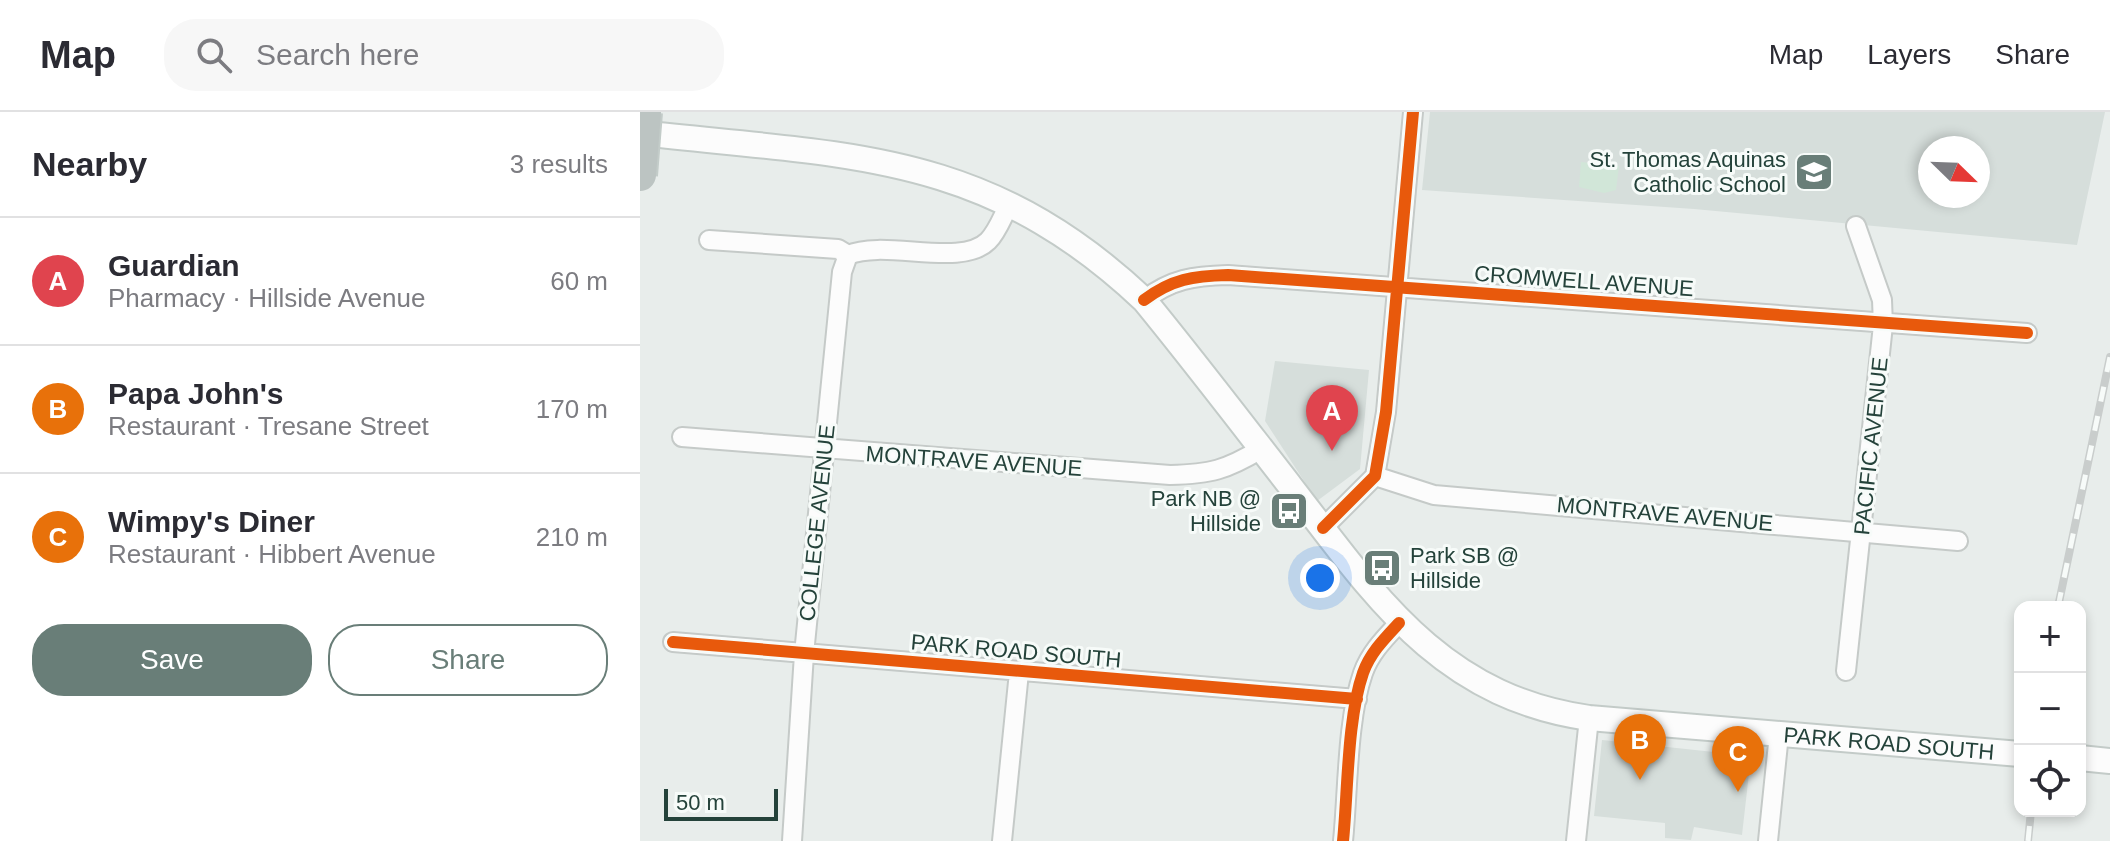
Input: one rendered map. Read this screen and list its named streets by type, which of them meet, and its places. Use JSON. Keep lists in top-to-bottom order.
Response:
{
  "streets": {
    "main road": ["PARK ROAD SOUTH"],
    "street": [
      "CROMWELL AVENUE",
      "PACIFIC AVENUE",
      "MONTRAVE AVENUE",
      "COLLEGE AVENUE"
    ]
  },
  "crossings": [
    ["CROMWELL AVENUE", "PACIFIC AVENUE"],
    ["CROMWELL AVENUE", "PARK ROAD SOUTH"],
    ["PACIFIC AVENUE", "MONTRAVE AVENUE"],
    ["MONTRAVE AVENUE", "COLLEGE AVENUE"],
    ["MONTRAVE AVENUE", "PARK ROAD SOUTH"],
    ["COLLEGE AVENUE", "PARK ROAD SOUTH"]
  ],
  "places": {
    "school or university": ["St. Thomas Aquinas Catholic School"],
    "bus stop": ["Park NB @ Hillside", "Park SB @ Hillside"]
  },
  "scale_bar": "50 m",
  "north": "bottom right",
  "page": {
    "header": "Map",
    "search": "Search here",
    "nav": ["Map", "Layers", "Share"],
    "heading": ["Nearby", "3 results"],
    "list": [
      {
        "mark": "A",
        "name": "Guardian",
        "note": "Pharmacy · Hillside Avenue",
        "value": "60 m"
      },
      {
        "mark": "B",
        "name": "Papa John's",
        "note": "Restaurant · Tresane Street",
        "value": "170 m"
      },
      {
        "mark": "C",
        "name": "Wimpy's Diner",
        "note": "Restaurant · Hibbert Avenue",
        "value": "210 m"
      }
    ],
    "pins": ["A", "B", "C"],
    "buttons": ["Save", "Share"],
    "map_buttons": ["+", "−"],
    "scale": "50 m"
  }
}
